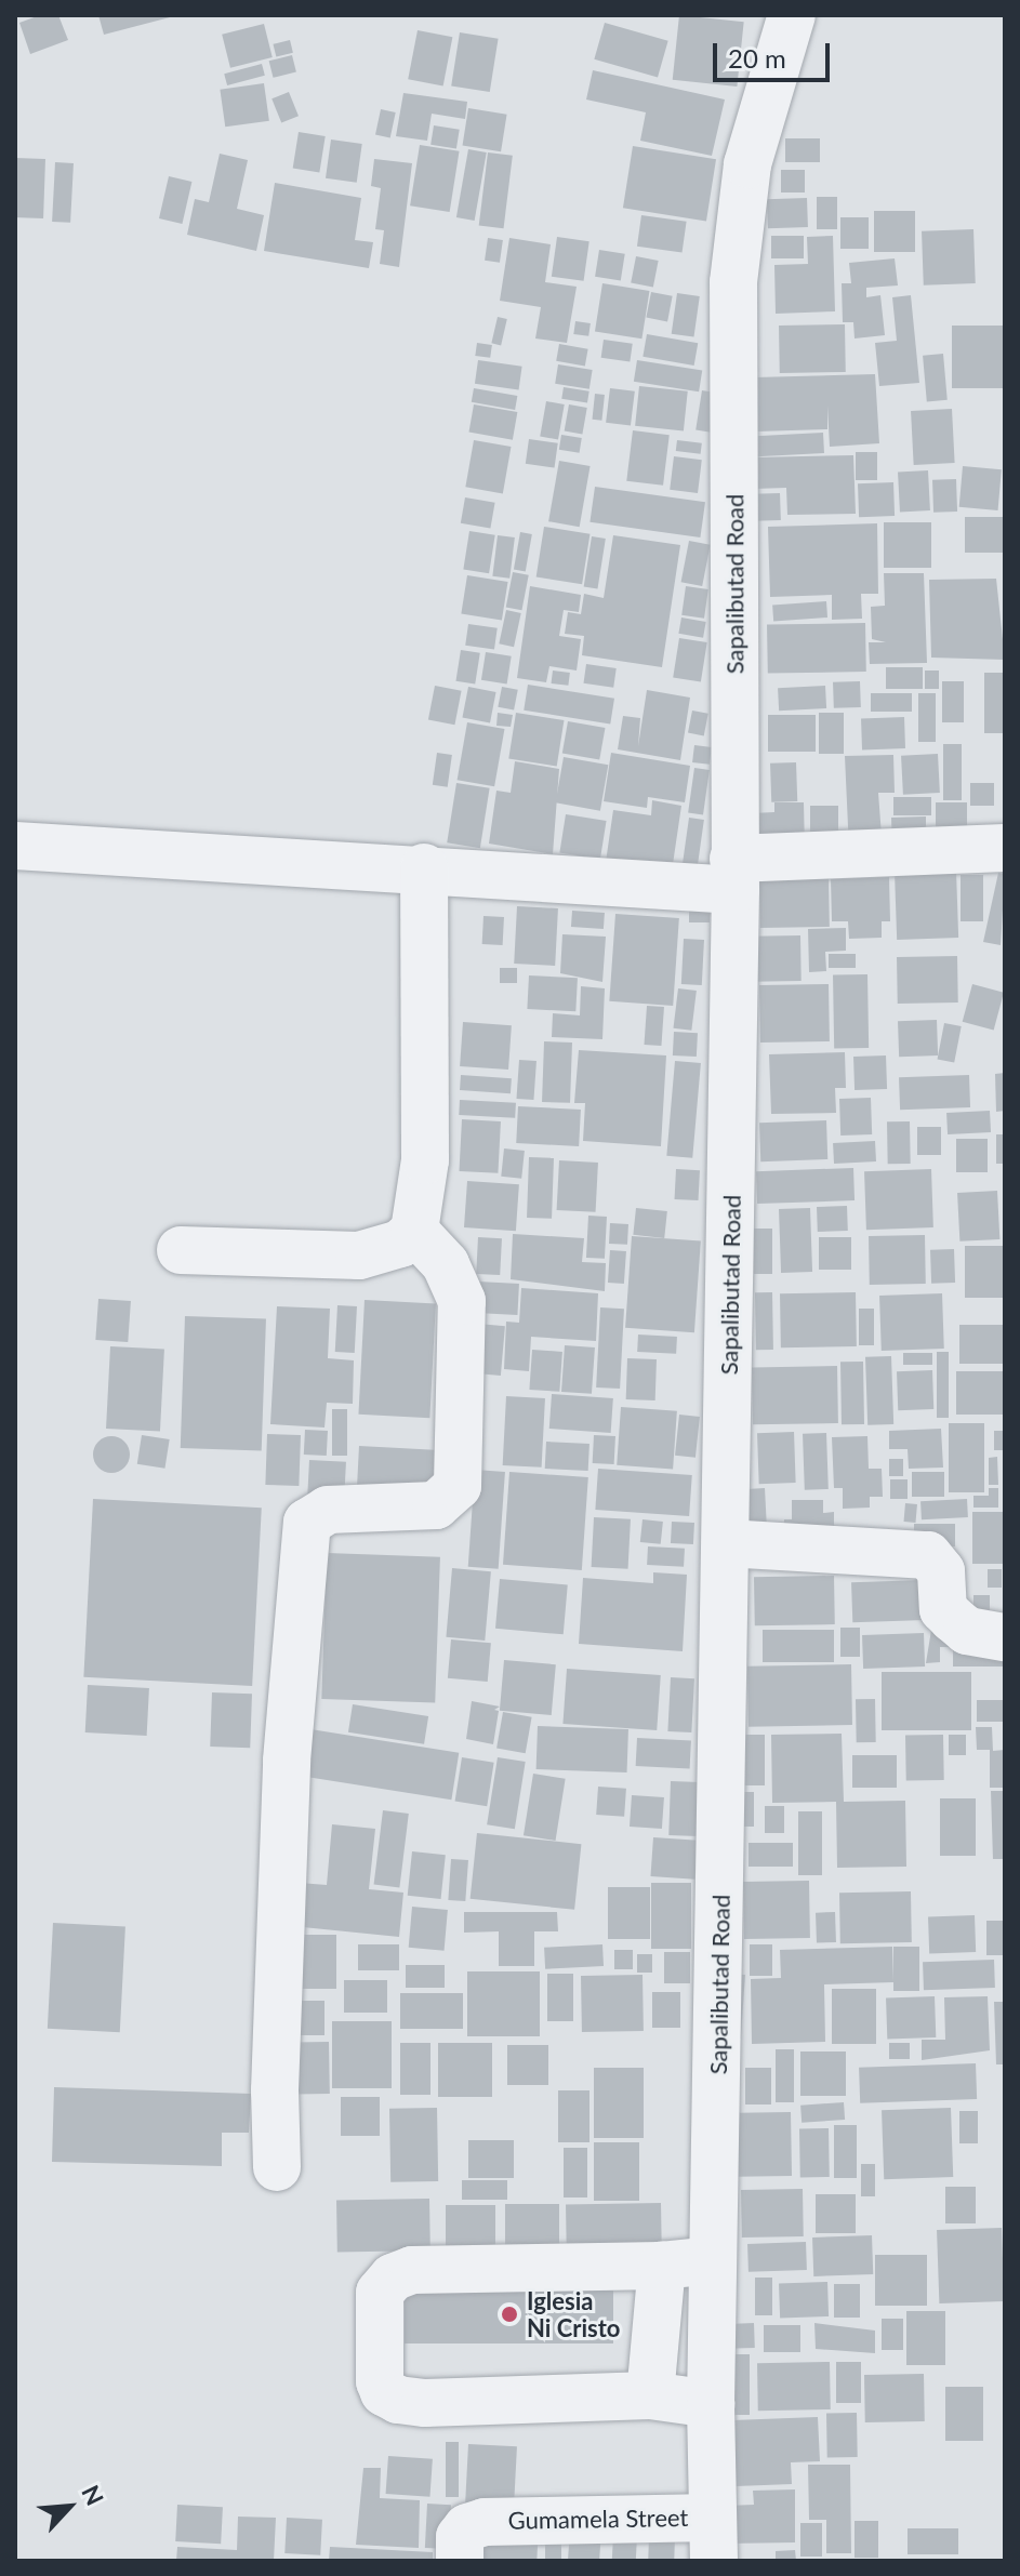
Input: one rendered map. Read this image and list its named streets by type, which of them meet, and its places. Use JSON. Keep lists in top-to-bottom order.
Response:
{
  "streets": {
    "street": ["Sapalibutad Road", "Gumamela Street"]
  },
  "crossings": [
    ["Sapalibutad Road", "Gumamela Street"]
  ],
  "places": ["Iglesia Ni Cristo"],
  "scale_bar": "20 m",
  "north": "top right"
}
